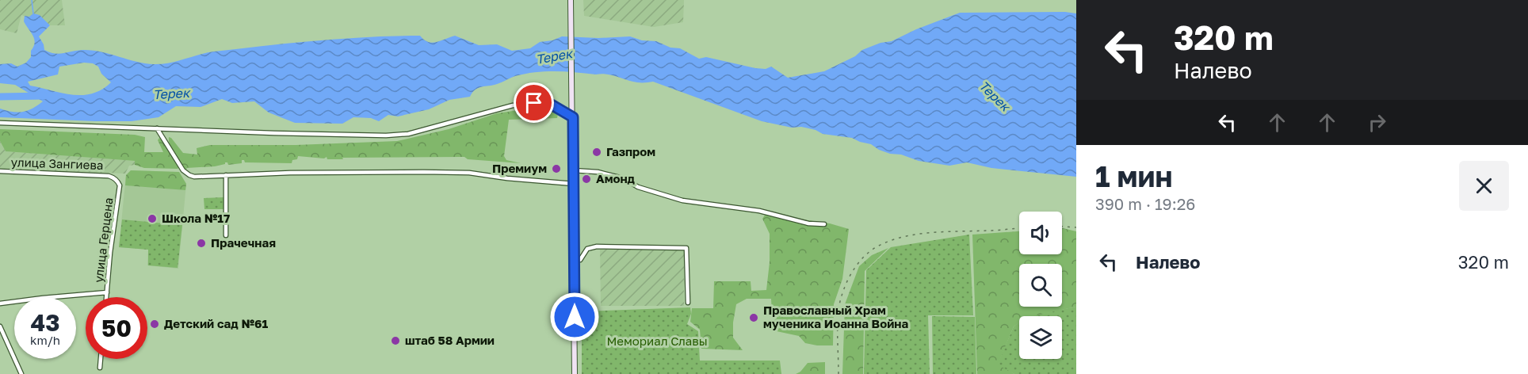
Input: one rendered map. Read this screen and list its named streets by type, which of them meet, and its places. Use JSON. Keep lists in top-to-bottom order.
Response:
{
  "streets": {
    "street": ["улица Зангиева", "улица Герцена"]
  },
  "crossings": [
    ["улица Зангиева", "улица Герцена"]
  ],
  "water": ["Терек"],
  "parks": ["Мемориал Славы"],
  "places": [
    "Газпром",
    "Премиум",
    "Амонд",
    "Школа №17",
    "Прачечная",
    "Православный Храм мученика Иоанна Война",
    "Детский сад №61",
    "штаб 58 Армии"
  ],
  "page": {
    "turn": ["320 m", "Налево"],
    "heading": ["1 мин", "390 m · 19:26"],
    "list": [
      {
        "name": "Налево",
        "value": "320 m"
      }
    ],
    "speed": "43 km/h",
    "limit": "50"
  }
}
